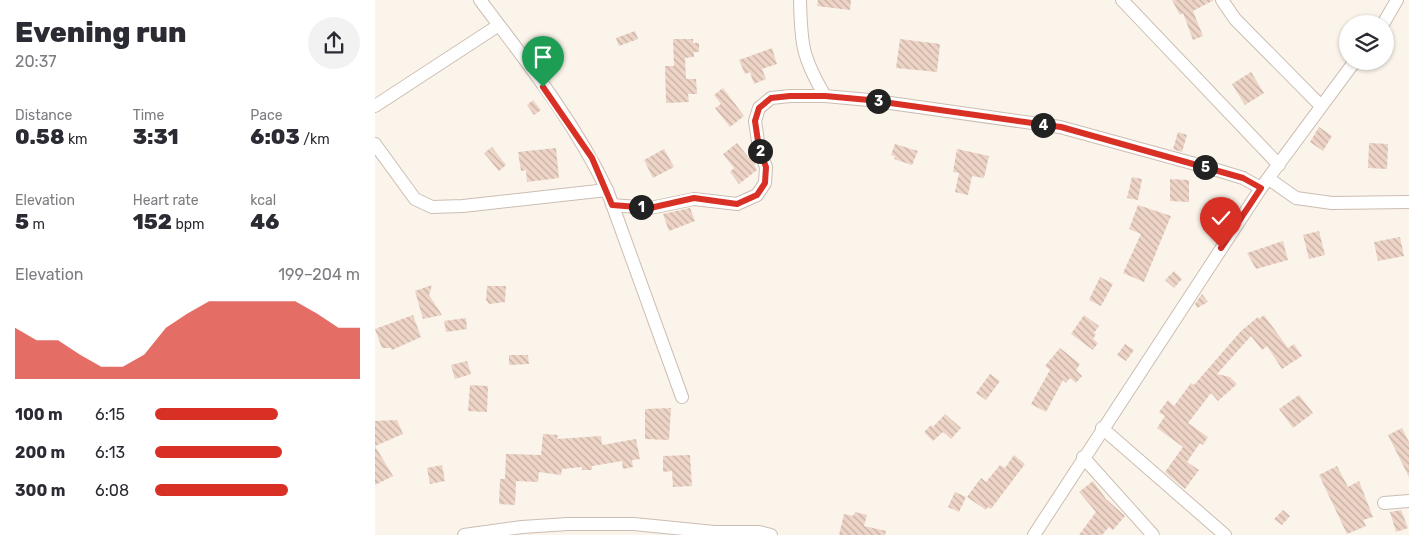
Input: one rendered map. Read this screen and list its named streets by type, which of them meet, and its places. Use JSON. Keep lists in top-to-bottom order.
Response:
{
  "page": {
    "heading": ["Evening run", "20:37"],
    "stats": [
      ["Distance", "0.58 km"],
      ["Time", "3:31"],
      ["Pace", "6:03 /km"],
      ["Elevation", "5 m"],
      ["Heart rate", "152 bpm"],
      ["kcal", "46"]
    ],
    "pins": [
      "3",
      "4",
      "2",
      "5",
      "1"
    ],
    "chart": ["Elevation", "199–204 m"],
    "list": [
      {
        "name": "100 m",
        "note": "6:15"
      },
      {
        "name": "200 m",
        "note": "6:13"
      },
      {
        "name": "300 m",
        "note": "6:08"
      }
    ]
  }
}
